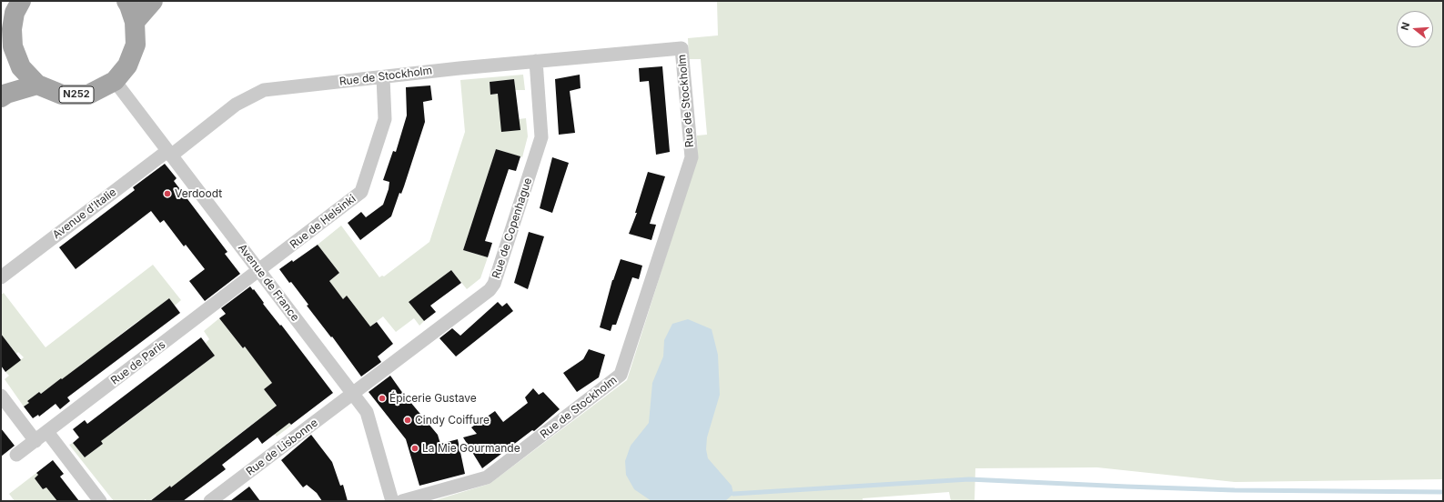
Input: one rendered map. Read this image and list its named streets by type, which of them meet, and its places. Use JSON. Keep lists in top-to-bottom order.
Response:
{
  "streets": {
    "main road": ["N252"],
    "street": [
      "Rue de Stockholm",
      "Avenue d'Italie",
      "Rue de Helsinki",
      "Rue de Copenhague",
      "Avenue de France",
      "Rue de Paris",
      "Rue de Lisbonne"
    ]
  },
  "crossings": [
    ["Rue de Stockholm", "Avenue d'Italie"],
    ["Rue de Stockholm", "Rue de Helsinki"],
    ["Rue de Stockholm", "Rue de Copenhague"],
    ["Rue de Stockholm", "Avenue de France"],
    ["N252", "Avenue de France"],
    ["Avenue d'Italie", "Avenue de France"],
    ["Rue de Helsinki", "Avenue de France"],
    ["Rue de Helsinki", "Rue de Paris"],
    ["Rue de Copenhague", "Avenue de France"],
    ["Rue de Copenhague", "Rue de Lisbonne"],
    ["Avenue de France", "Rue de Paris"],
    ["Avenue de France", "Rue de Lisbonne"]
  ],
  "places": [
    "Verdoodt",
    "Épicerie Gustave",
    "Cindy Coiffure",
    "La Mie Gourmande"
  ],
  "north": "left"
}
